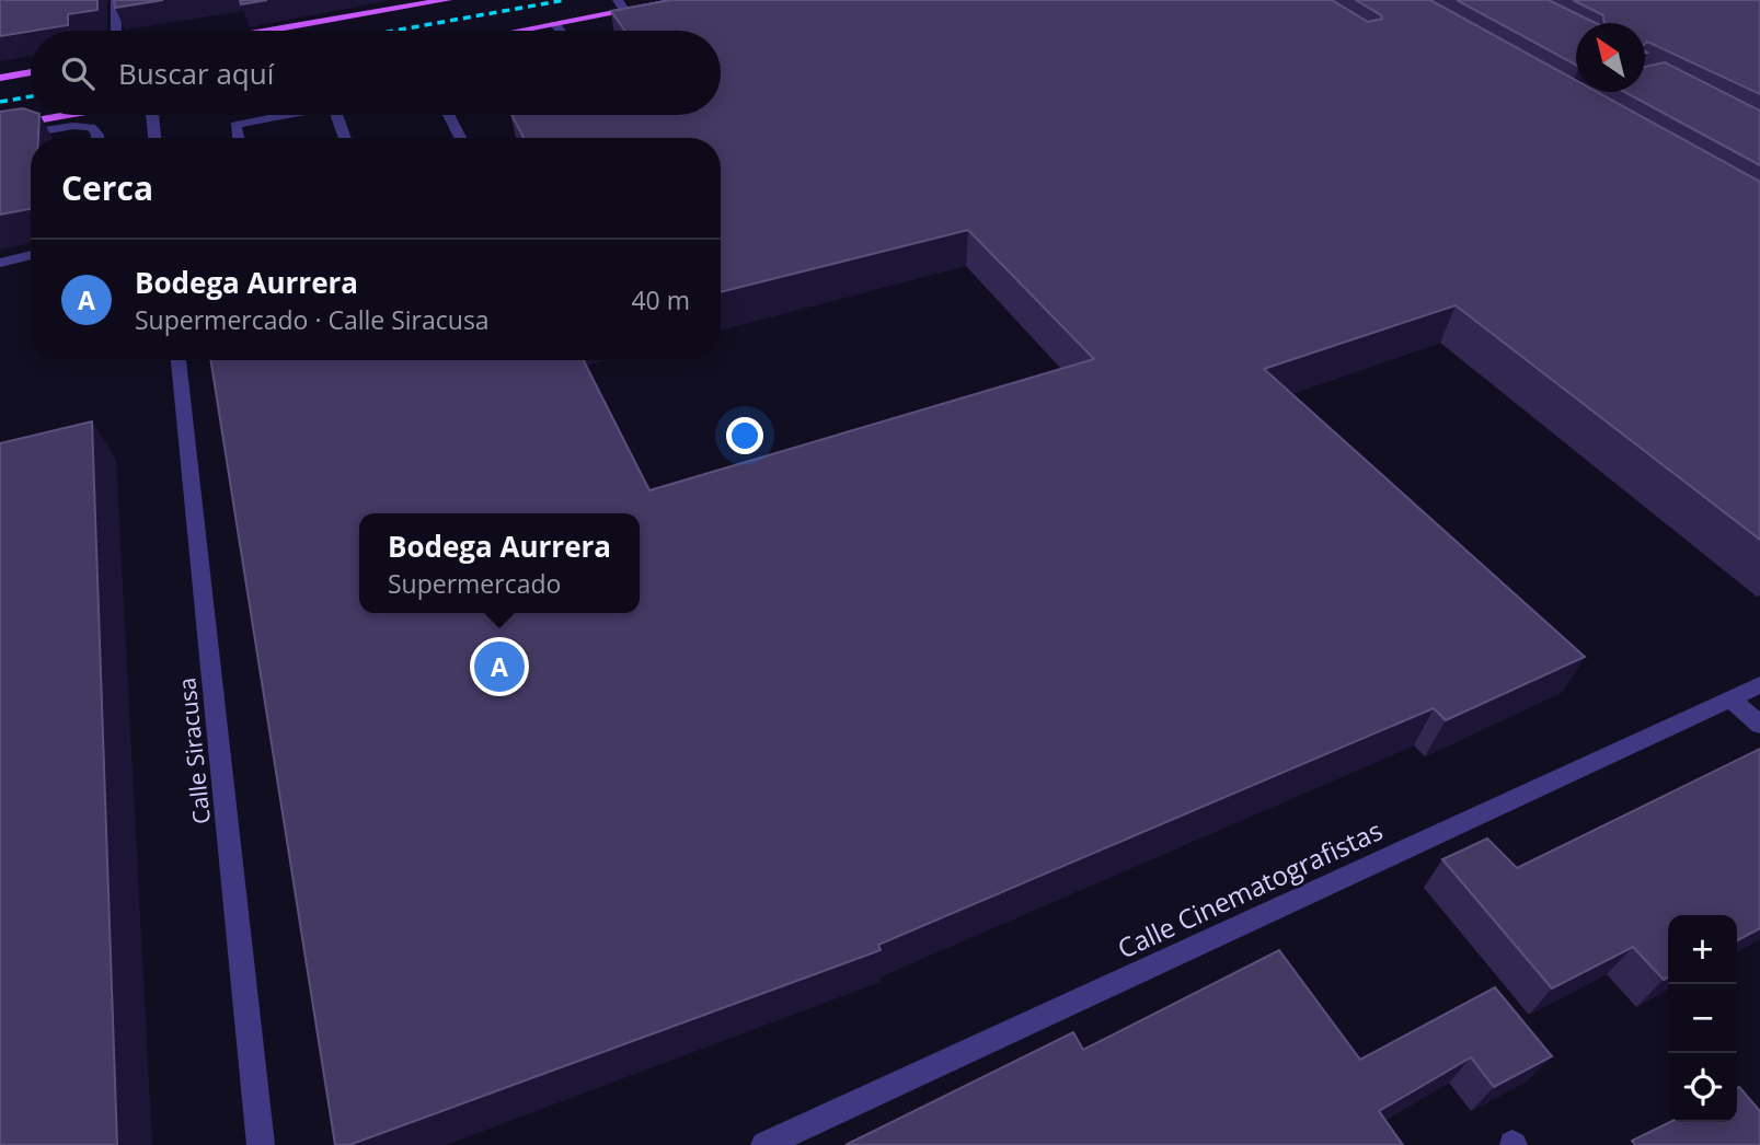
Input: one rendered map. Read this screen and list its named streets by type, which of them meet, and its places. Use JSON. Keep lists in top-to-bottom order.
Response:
{
  "streets": {
    "street": ["Calle Siracusa", "Calle Cinematografistas"]
  },
  "north": "top left",
  "page": {
    "search": "Buscar aquí",
    "heading": "Cerca",
    "list": [
      {
        "mark": "A",
        "name": "Bodega Aurrera",
        "note": "Supermercado · Calle Siracusa",
        "value": "40 m"
      }
    ],
    "popup": ["Bodega Aurrera", "Supermercado"],
    "pins": "A",
    "map_buttons": ["+", "−"]
  }
}
